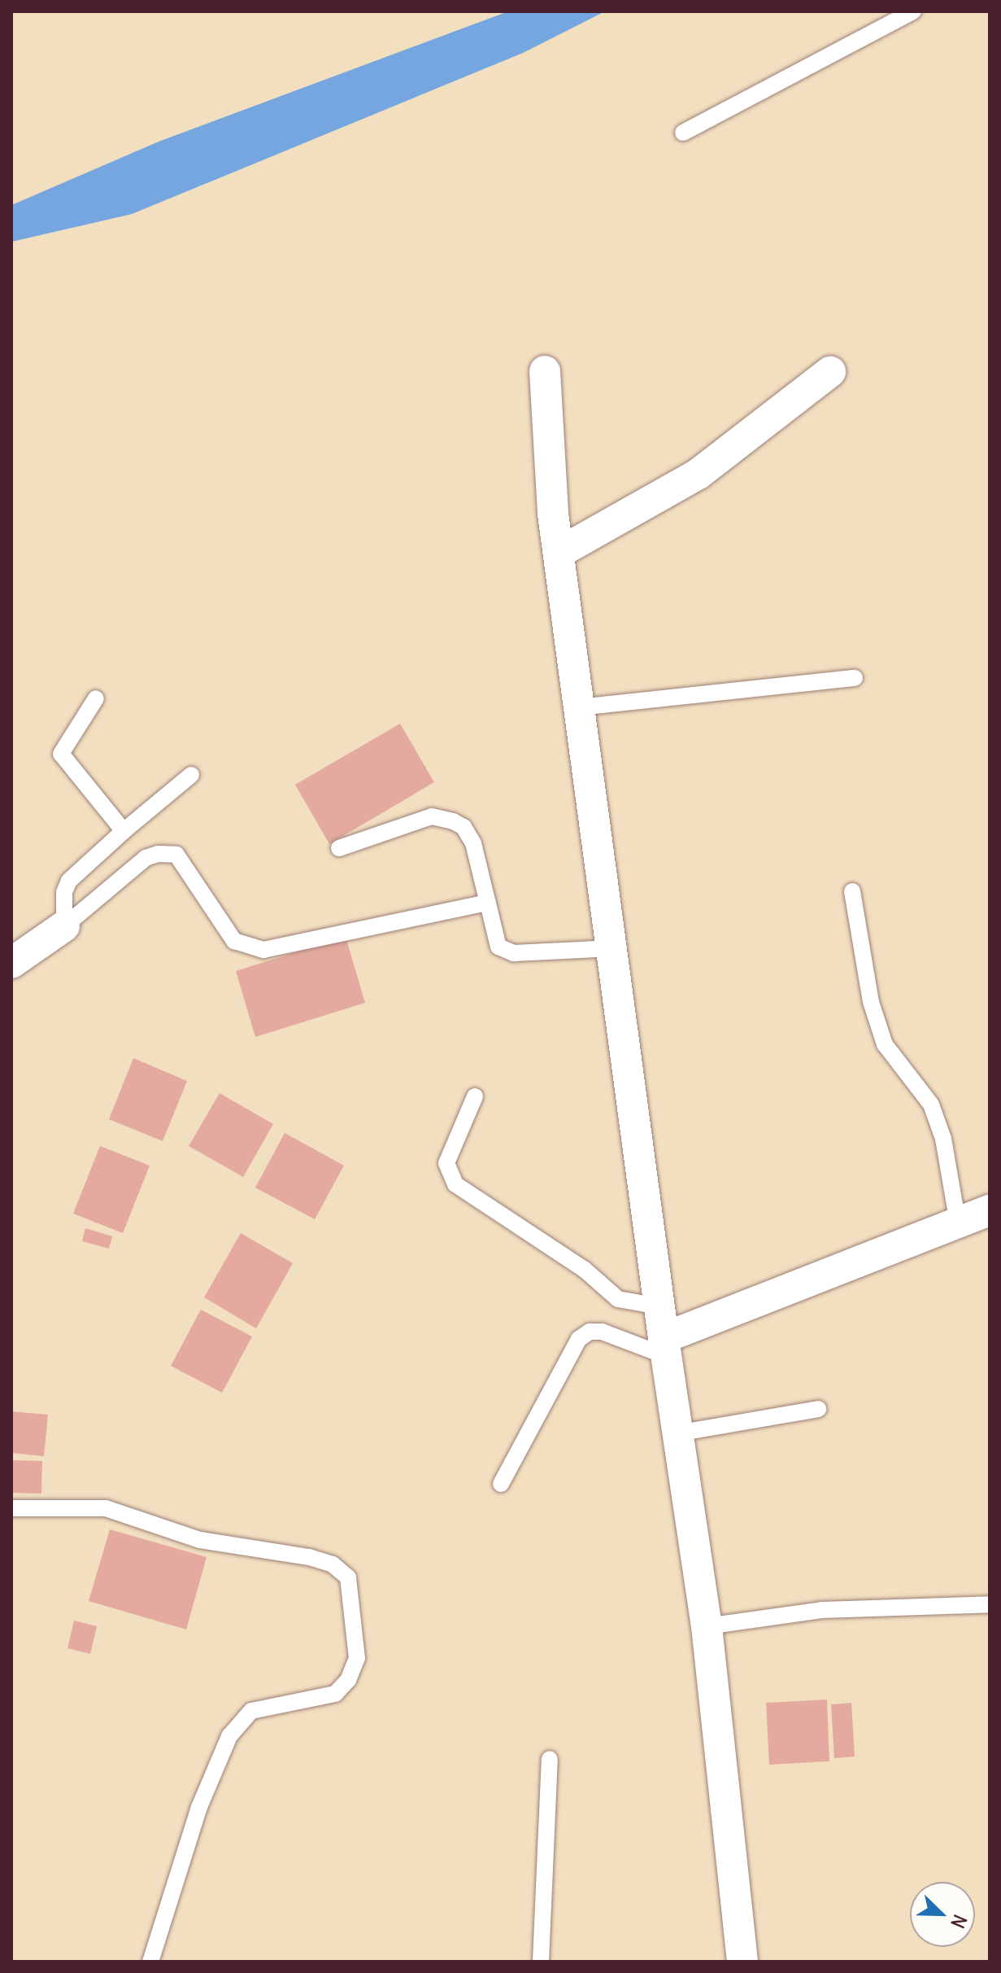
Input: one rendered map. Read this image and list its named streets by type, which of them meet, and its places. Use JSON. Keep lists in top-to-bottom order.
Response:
{
  "north": "bottom right"
}
